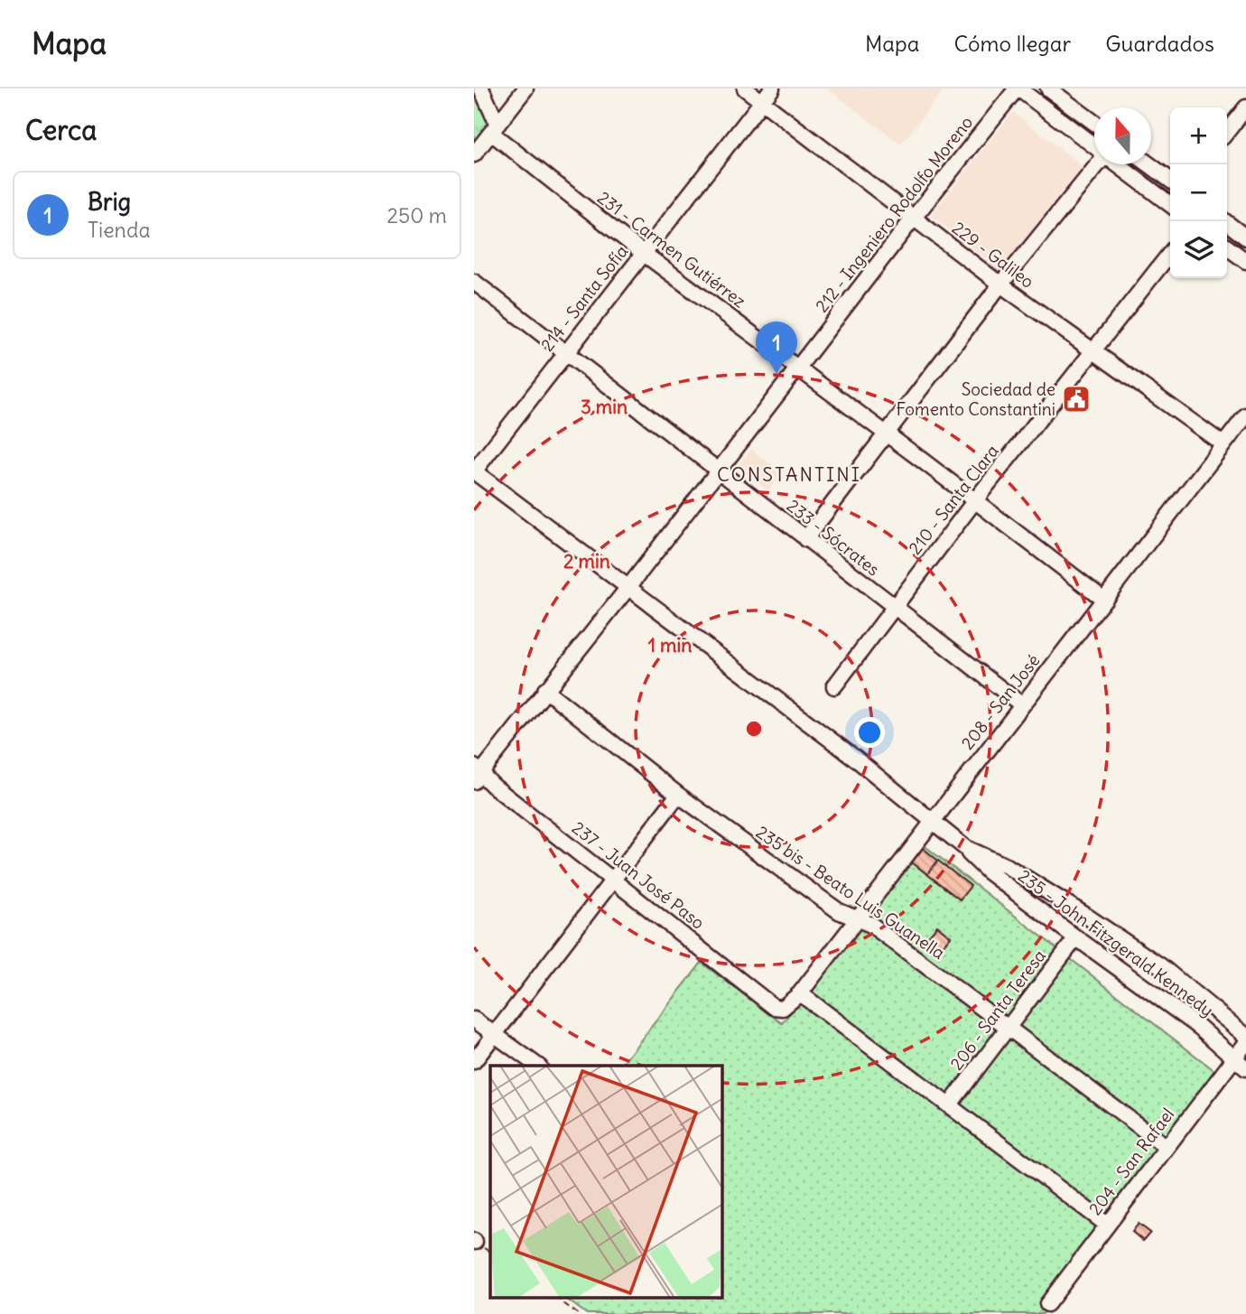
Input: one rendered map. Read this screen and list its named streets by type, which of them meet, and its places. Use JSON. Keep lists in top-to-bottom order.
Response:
{
  "streets": {
    "street": [
      "212 - Ingeniero Rodolfo Moreno",
      "231 - Carmen Gutiérrez",
      "229 - Galileo",
      "214 - Santa Sofía",
      "210 - Santa Clara",
      "233 - Sócrates",
      "208 - San José",
      "237 - Juan José Paso",
      "235 bis - Beato Luis Guanella",
      "235 - John Fitzgerald Kennedy",
      "206 - Santa Teresa",
      "204 - San Rafael"
    ]
  },
  "crossings": [
    ["212 - Ingeniero Rodolfo Moreno", "231 - Carmen Gutiérrez"],
    ["212 - Ingeniero Rodolfo Moreno", "229 - Galileo"],
    ["212 - Ingeniero Rodolfo Moreno", "233 - Sócrates"],
    ["212 - Ingeniero Rodolfo Moreno", "237 - Juan José Paso"],
    ["212 - Ingeniero Rodolfo Moreno", "235 bis - Beato Luis Guanella"],
    ["212 - Ingeniero Rodolfo Moreno", "235 - John Fitzgerald Kennedy"],
    ["231 - Carmen Gutiérrez", "214 - Santa Sofía"],
    ["231 - Carmen Gutiérrez", "210 - Santa Clara"],
    ["231 - Carmen Gutiérrez", "208 - San José"],
    ["229 - Galileo", "214 - Santa Sofía"],
    ["229 - Galileo", "210 - Santa Clara"],
    ["229 - Galileo", "208 - San José"],
    ["214 - Santa Sofía", "233 - Sócrates"],
    ["214 - Santa Sofía", "235 - John Fitzgerald Kennedy"],
    ["210 - Santa Clara", "233 - Sócrates"],
    ["233 - Sócrates", "208 - San José"],
    ["208 - San José", "237 - Juan José Paso"],
    ["208 - San José", "235 bis - Beato Luis Guanella"],
    ["208 - San José", "235 - John Fitzgerald Kennedy"],
    ["235 bis - Beato Luis Guanella", "206 - Santa Teresa"],
    ["235 bis - Beato Luis Guanella", "204 - San Rafael"],
    ["235 - John Fitzgerald Kennedy", "206 - Santa Teresa"],
    ["235 - John Fitzgerald Kennedy", "204 - San Rafael"]
  ],
  "districts": ["CONSTANTINI"],
  "places": {
    "public building": ["Sociedad de Fomento Constantini"]
  },
  "north": "top",
  "page": {
    "header": "Mapa",
    "nav": ["Mapa", "Cómo llegar", "Guardados"],
    "heading": "Cerca",
    "map_buttons": ["+", "−"],
    "list": [
      {
        "mark": "1",
        "name": "Brig",
        "note": "Tienda",
        "value": "250 m"
      }
    ],
    "pins": "1"
  },
  "rings": ["3 min", "2 min", "1 min"]
}
